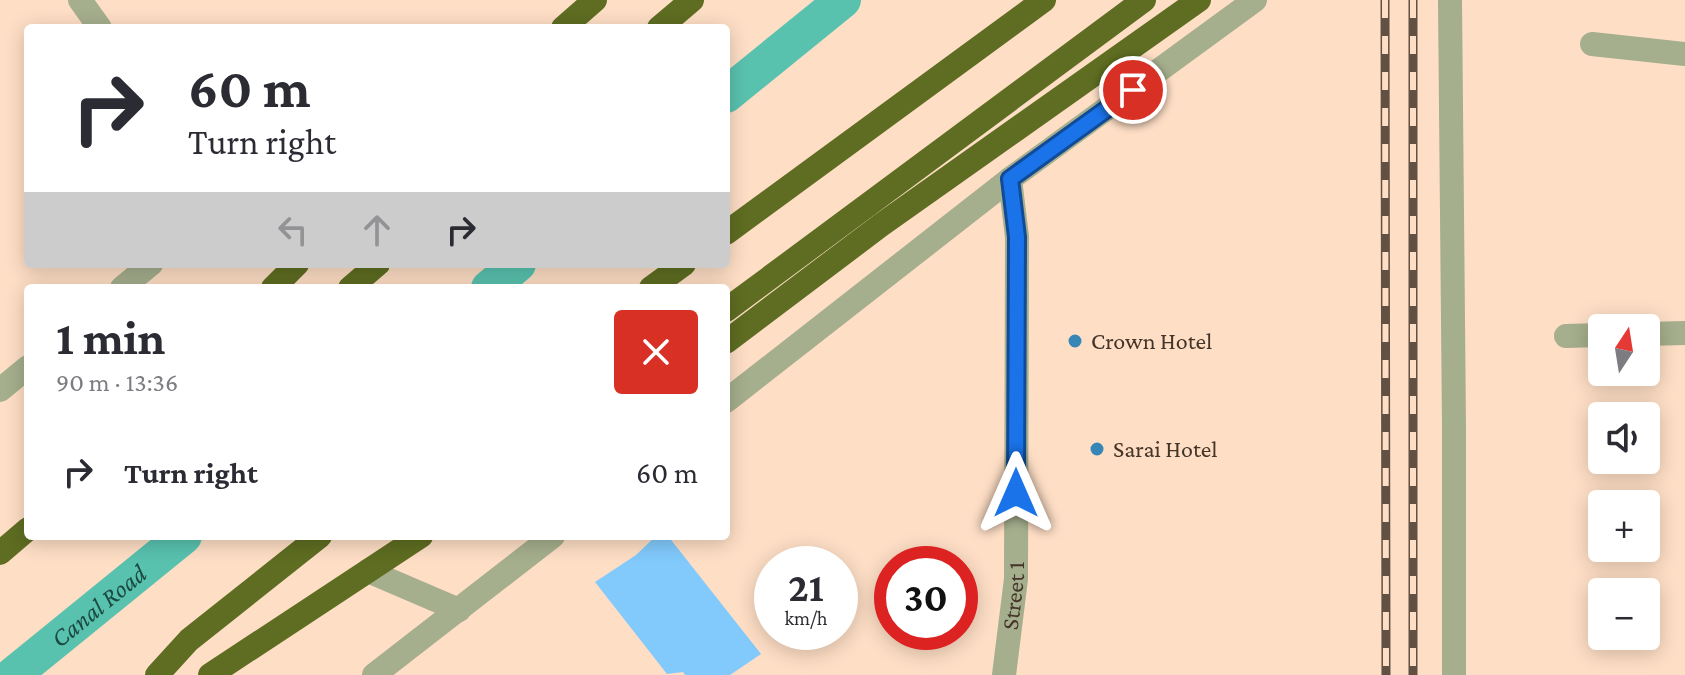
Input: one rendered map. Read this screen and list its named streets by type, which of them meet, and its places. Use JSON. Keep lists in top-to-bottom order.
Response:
{
  "streets": {
    "street": ["Street 1"]
  },
  "water": ["Canal Road"],
  "places": ["Crown Hotel", "Sarai Hotel"],
  "north": "top",
  "page": {
    "turn": ["60 m", "Turn right"],
    "heading": ["1 min", "90 m · 13:36"],
    "map_buttons": ["+", "−"],
    "list": [
      {
        "name": "Turn right",
        "value": "60 m"
      }
    ],
    "speed": "21 km/h",
    "limit": "30"
  }
}
